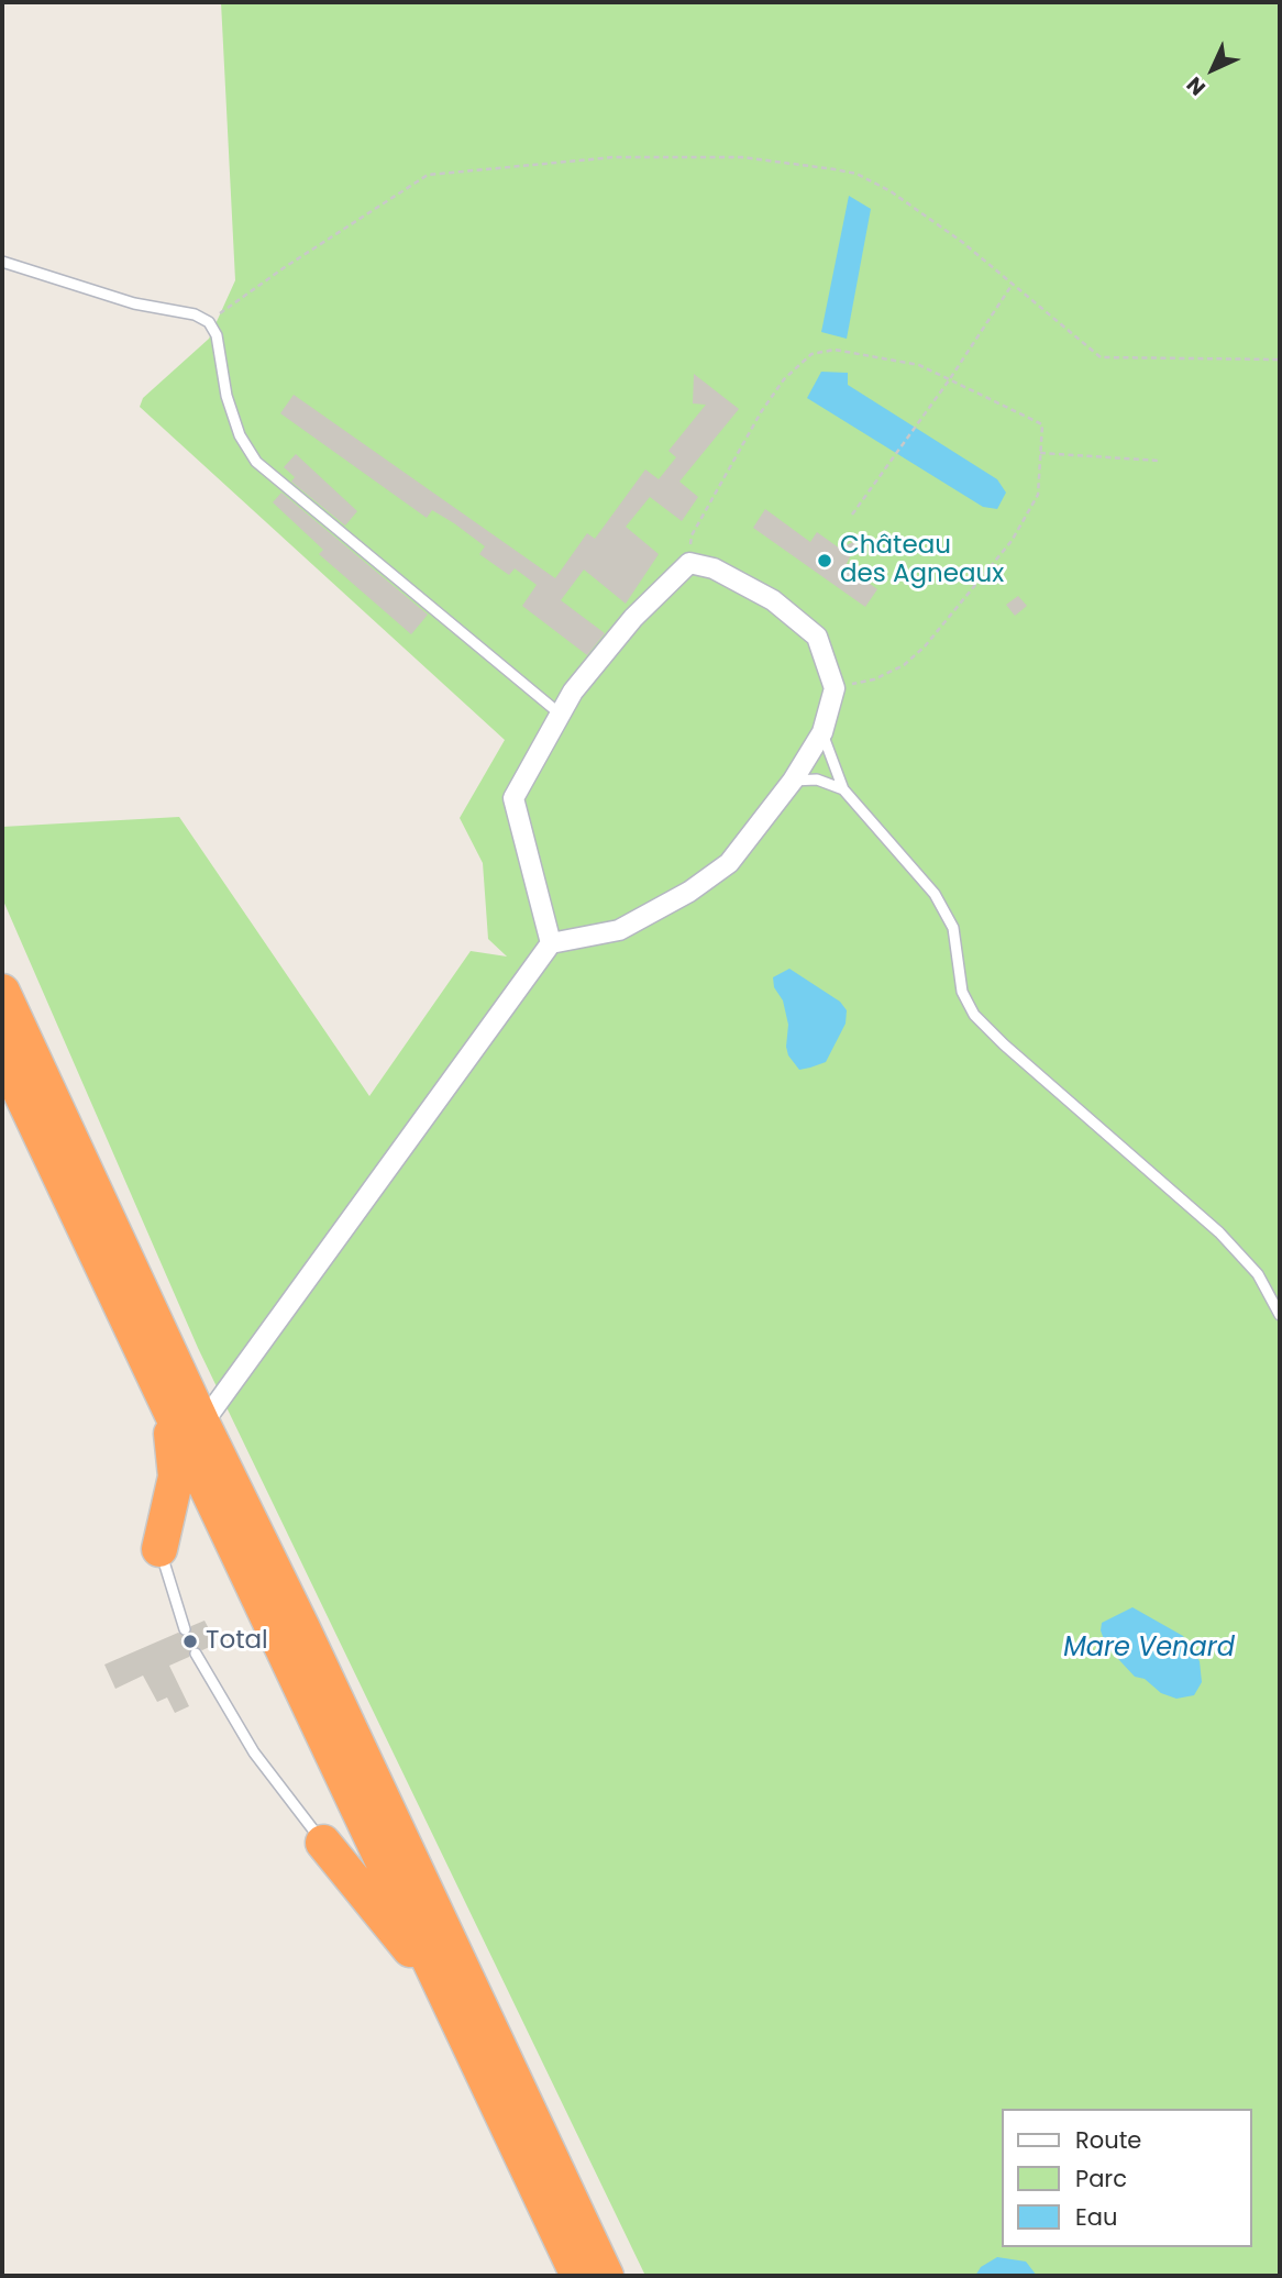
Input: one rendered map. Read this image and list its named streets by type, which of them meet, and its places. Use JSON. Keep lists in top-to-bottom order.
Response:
{
  "water": ["Mare Venard"],
  "places": ["Château des Agneaux", "Total"],
  "legend": ["Route", "Parc", "Eau"],
  "north": "bottom left"
}
